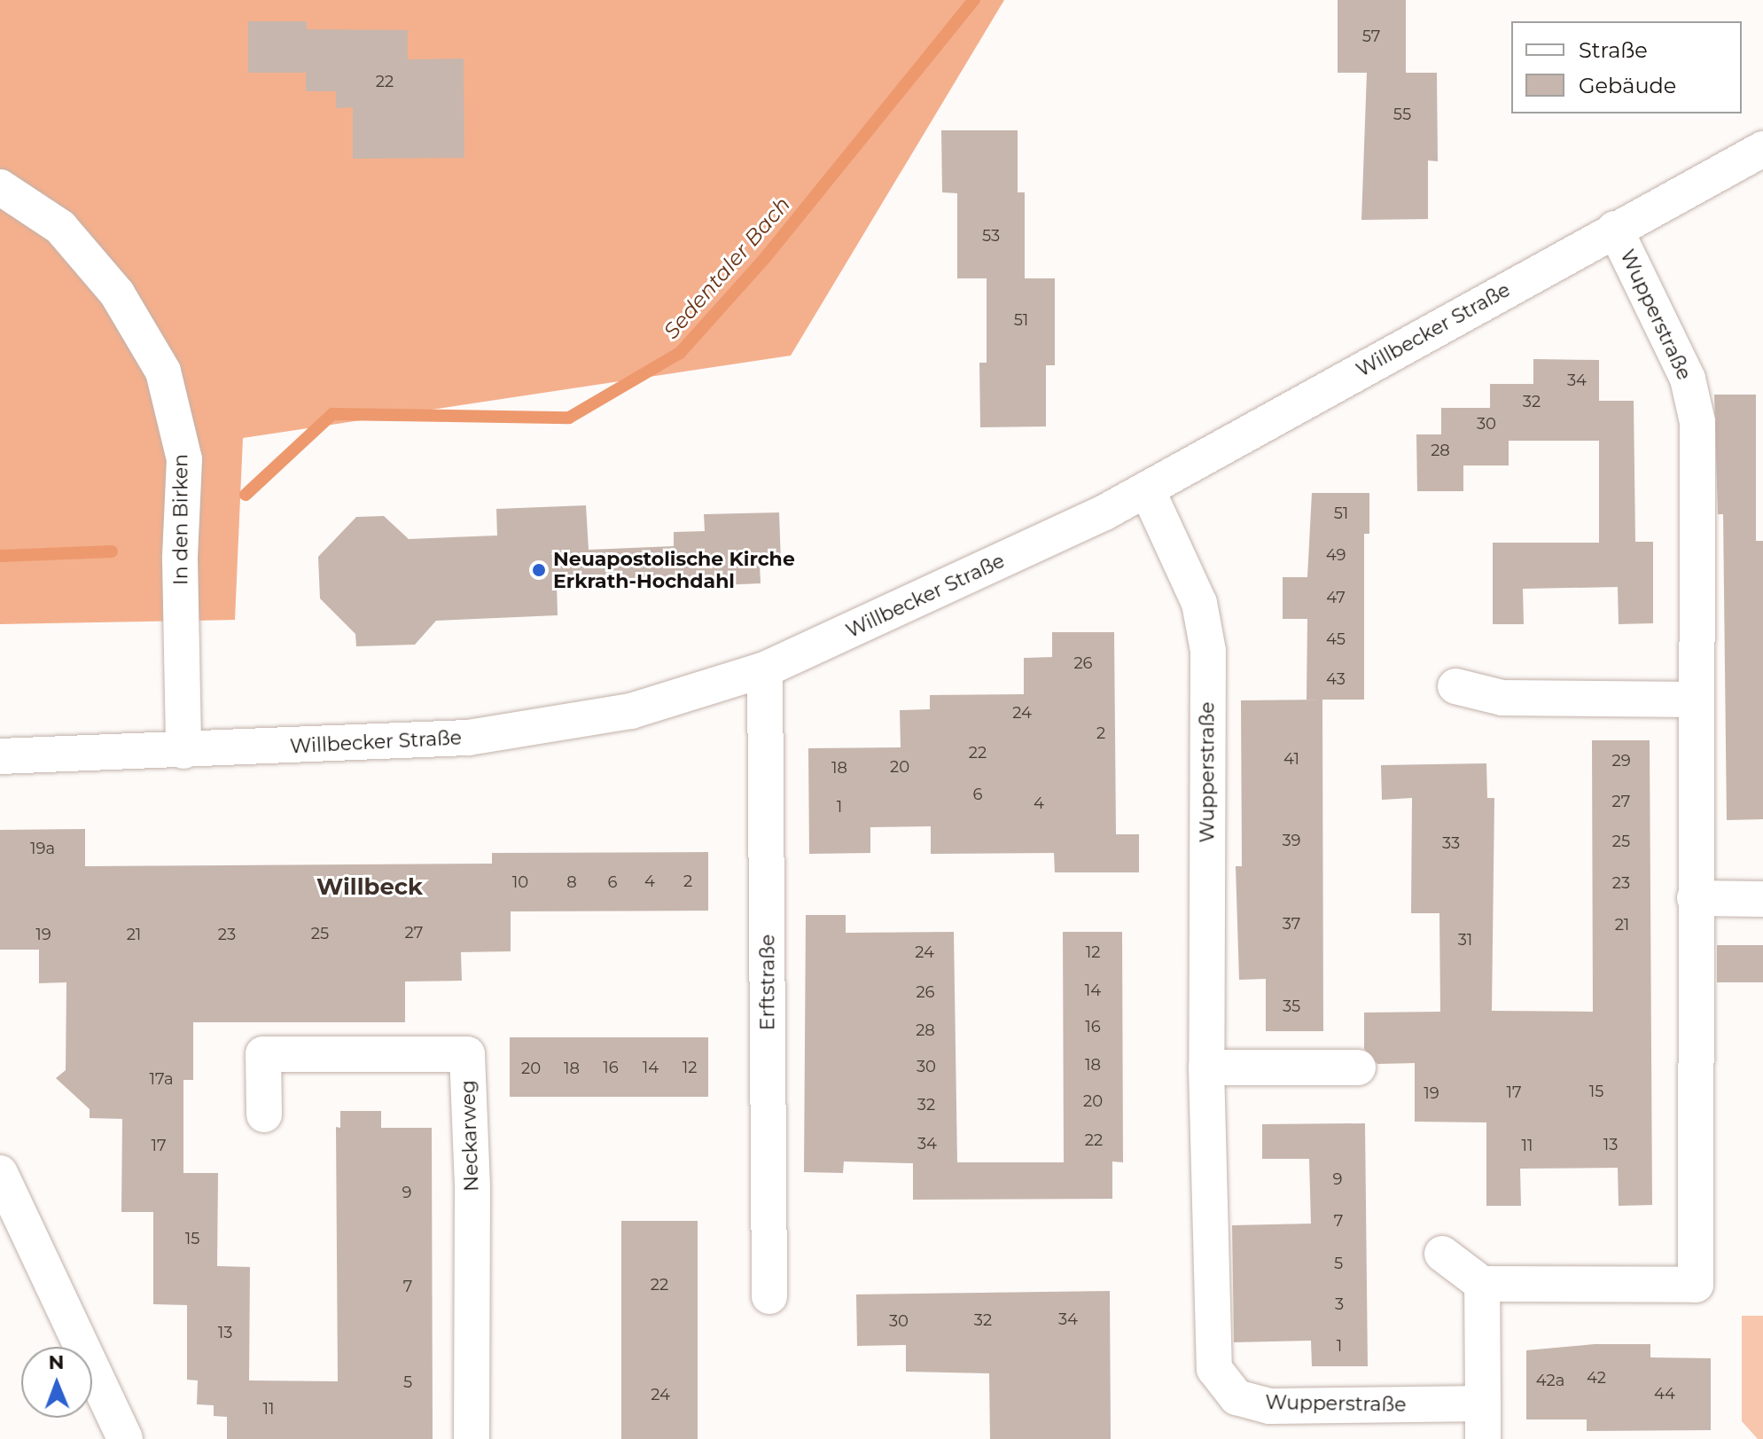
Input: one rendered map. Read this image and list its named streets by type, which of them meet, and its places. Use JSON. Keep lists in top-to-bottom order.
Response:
{
  "streets": {
    "street": [
      "Wupperstraße",
      "Willbecker Straße",
      "In den Birken",
      "Erftstraße",
      "Neckarweg"
    ]
  },
  "crossings": [
    ["Wupperstraße", "Willbecker Straße"],
    ["Willbecker Straße", "In den Birken"],
    ["Willbecker Straße", "Erftstraße"]
  ],
  "districts": ["Willbeck"],
  "water": ["Sedentaler Bach"],
  "places": ["Neuapostolische Kirche Erkrath-Hochdahl"],
  "house_numbers": [
    "57",
    "22",
    "55",
    "53",
    "51",
    "34",
    "32",
    "30",
    "28",
    "51",
    "49",
    "47",
    "45",
    "26",
    "43",
    "24",
    "2",
    "22",
    "41",
    "29",
    "20",
    "18",
    "6",
    "27",
    "4",
    "1",
    "39",
    "25",
    "33",
    "19a",
    "4",
    "2",
    "10",
    "8",
    "6",
    "23",
    "37",
    "21",
    "27",
    "25",
    "19",
    "21",
    "23",
    "31",
    "24",
    "12",
    "14",
    "26",
    "35",
    "16",
    "28",
    "18",
    "30",
    "16",
    "14",
    "12",
    "20",
    "18",
    "17a",
    "15",
    "17",
    "19",
    "20",
    "32",
    "22",
    "34",
    "13",
    "17",
    "11",
    "9",
    "9",
    "7",
    "15",
    "5",
    "22",
    "7",
    "3",
    "34",
    "32",
    "30",
    "13",
    "1",
    "42",
    "42a",
    "5",
    "44",
    "24",
    "11"
  ],
  "legend": ["Straße", "Gebäude"],
  "north": "top"
}
